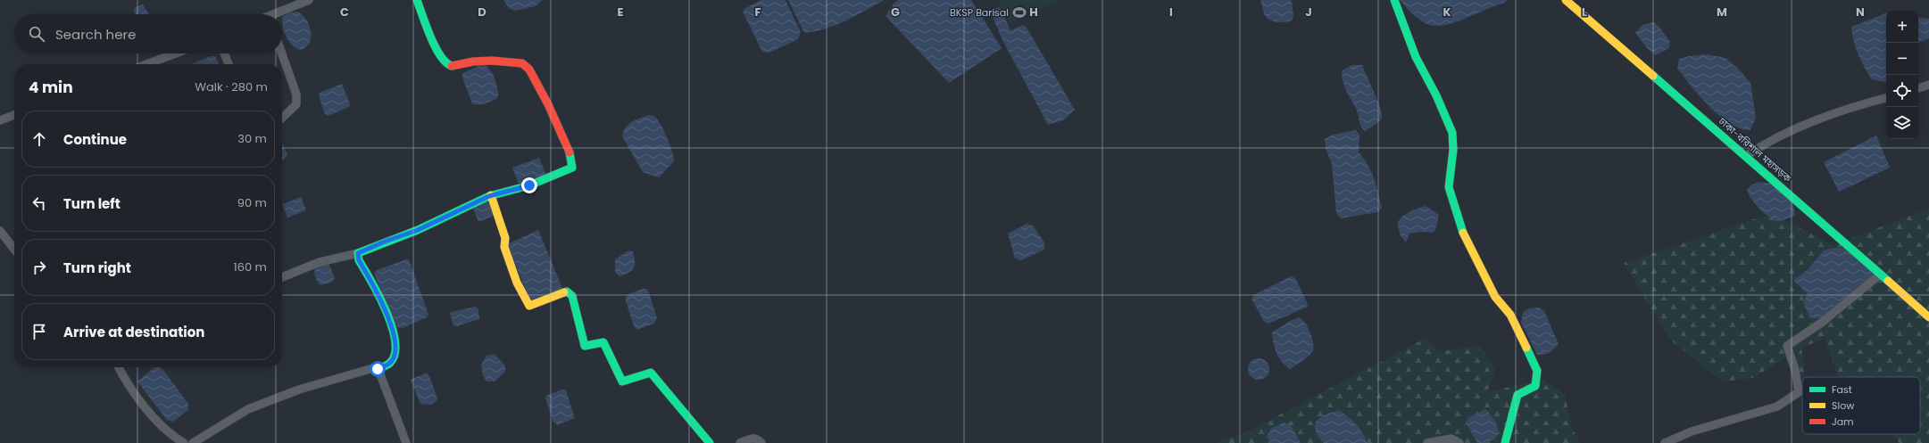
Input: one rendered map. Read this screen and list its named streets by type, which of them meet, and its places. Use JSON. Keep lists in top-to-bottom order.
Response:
{
  "streets": {
    "main road": ["ঢাকা-বরিশাল মহাসড়ক"]
  },
  "places": {
    "sports": ["BKSP Barisal"]
  },
  "legend": ["Fast", "Slow", "Jam"],
  "page": {
    "map_buttons": ["+", "−"],
    "search": "Search here",
    "heading": ["4 min", "Walk · 280 m"],
    "list": [
      ["Continue", "30 m"],
      ["Turn left", "90 m"],
      ["Turn right", "160 m"],
      "Arrive at destination"
    ]
  },
  "grid": {
    "columns": [
      "C",
      "D",
      "E",
      "F",
      "G",
      "H",
      "I",
      "J",
      "K",
      "L",
      "M",
      "N"
    ]
  }
}
